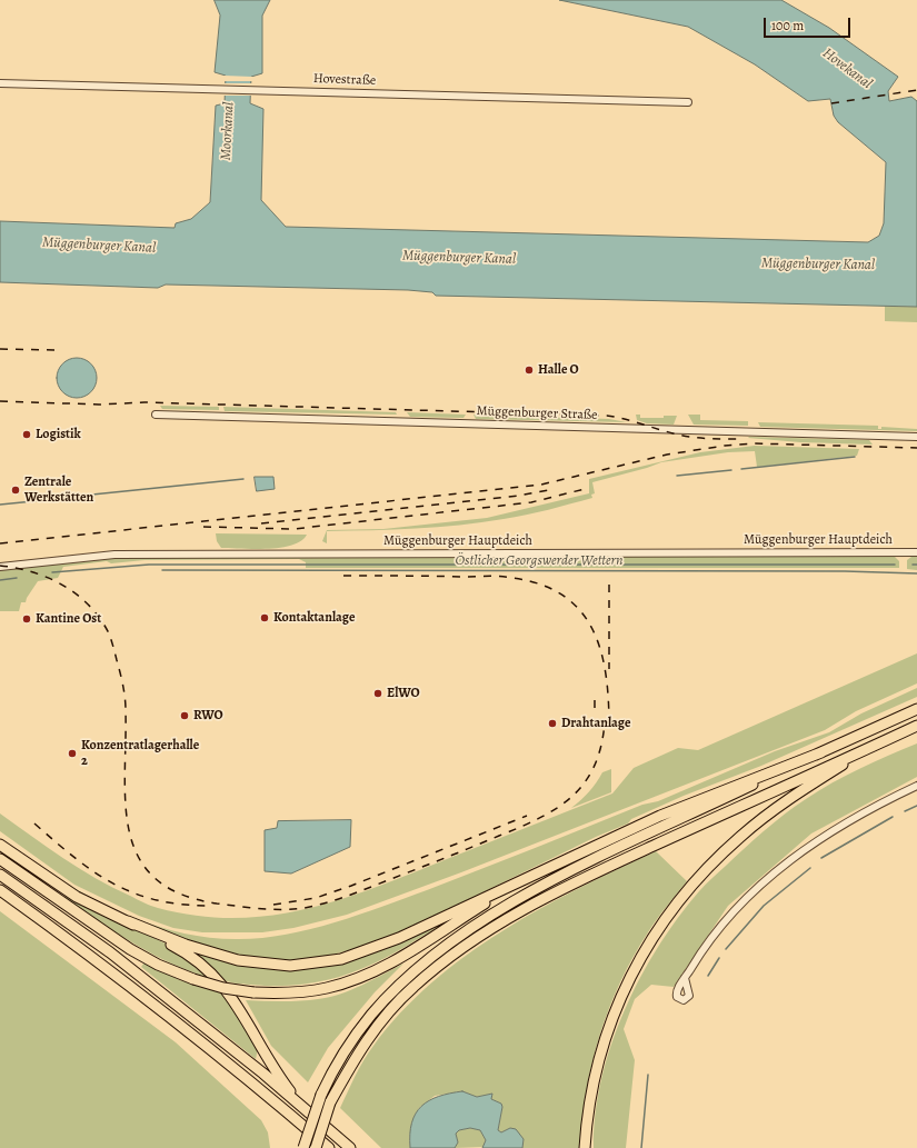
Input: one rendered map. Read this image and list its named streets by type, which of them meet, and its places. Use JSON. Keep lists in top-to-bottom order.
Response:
{
  "streets": {
    "street": ["Hovestraße", "Müggenburger Straße", "Müggenburger Hauptdeich"]
  },
  "water": [
    "Hovekanal",
    "Moorkanal",
    "Müggenburger Kanal",
    "Östlicher Georgswerder Wettern"
  ],
  "places": [
    "Halle O",
    "Logistik",
    "Zentrale Werkstätten",
    "Kontaktanlage",
    "Kantine Ost",
    "ElWO",
    "RWO",
    "Drahtanlage",
    "Konzentratlagerhalle 2"
  ],
  "scale_bar": "100 m"
}
